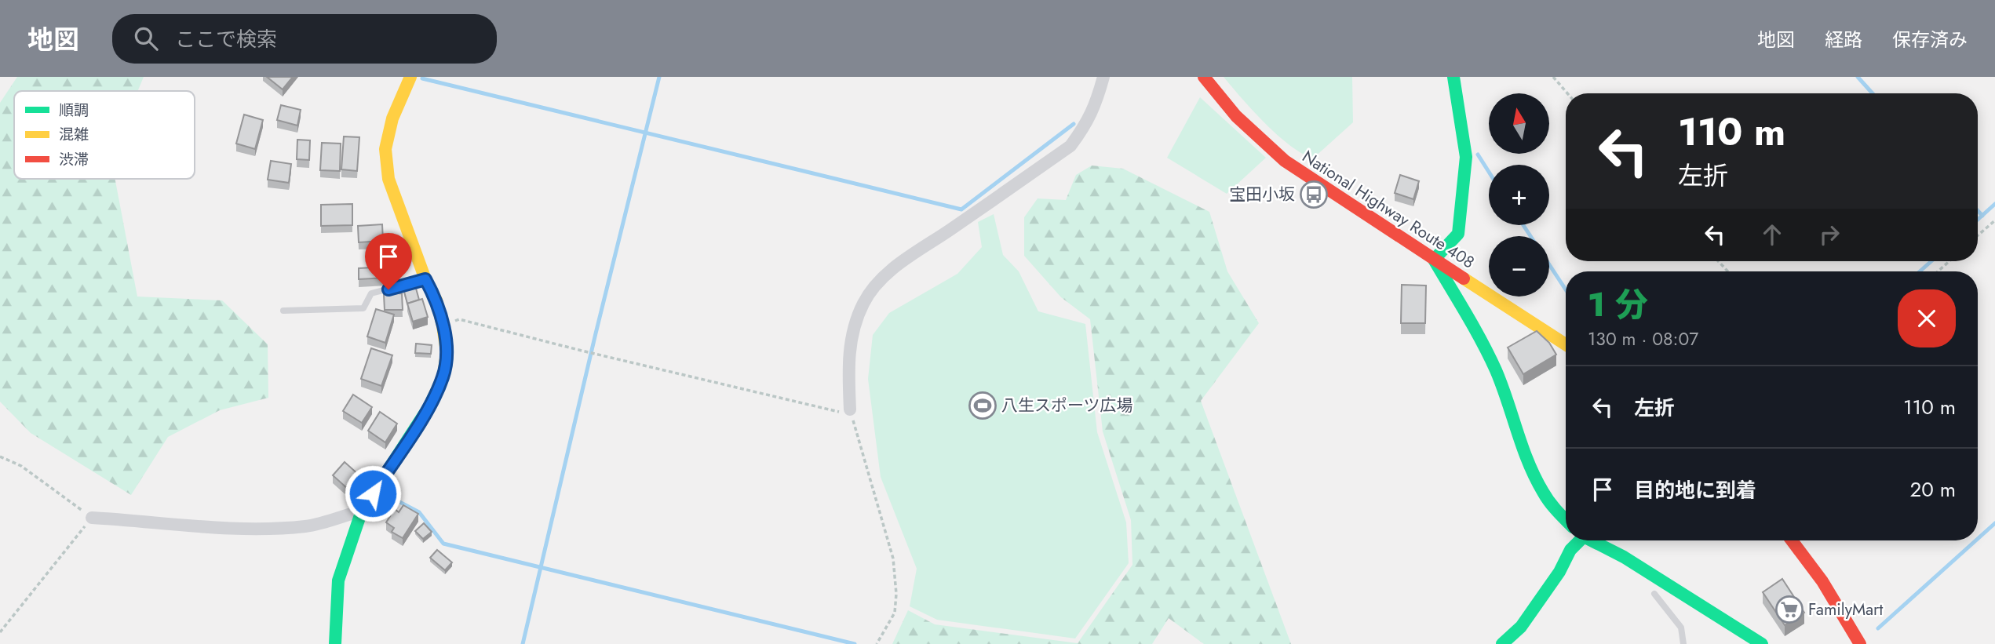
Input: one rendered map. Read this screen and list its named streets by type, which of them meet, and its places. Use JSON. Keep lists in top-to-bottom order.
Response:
{
  "streets": {
    "main road": ["National Highway Route 408"]
  },
  "places": {
    "bus stop": ["宝田小坂"],
    "sports": ["八生スポーツ広場"],
    "supermarket": ["FamilyMart"]
  },
  "legend": ["順調", "混雑", "渋滞"],
  "north": "top",
  "page": {
    "header": "地図",
    "search": "ここで検索",
    "nav": ["地図", "経路", "保存済み"],
    "map_buttons": ["+", "−"],
    "turn": ["110 m", "左折"],
    "heading": ["1 分", "130 m · 08:07"],
    "list": [
      {
        "name": "左折",
        "value": "110 m"
      },
      {
        "name": "目的地に到着",
        "value": "20 m"
      }
    ]
  }
}
